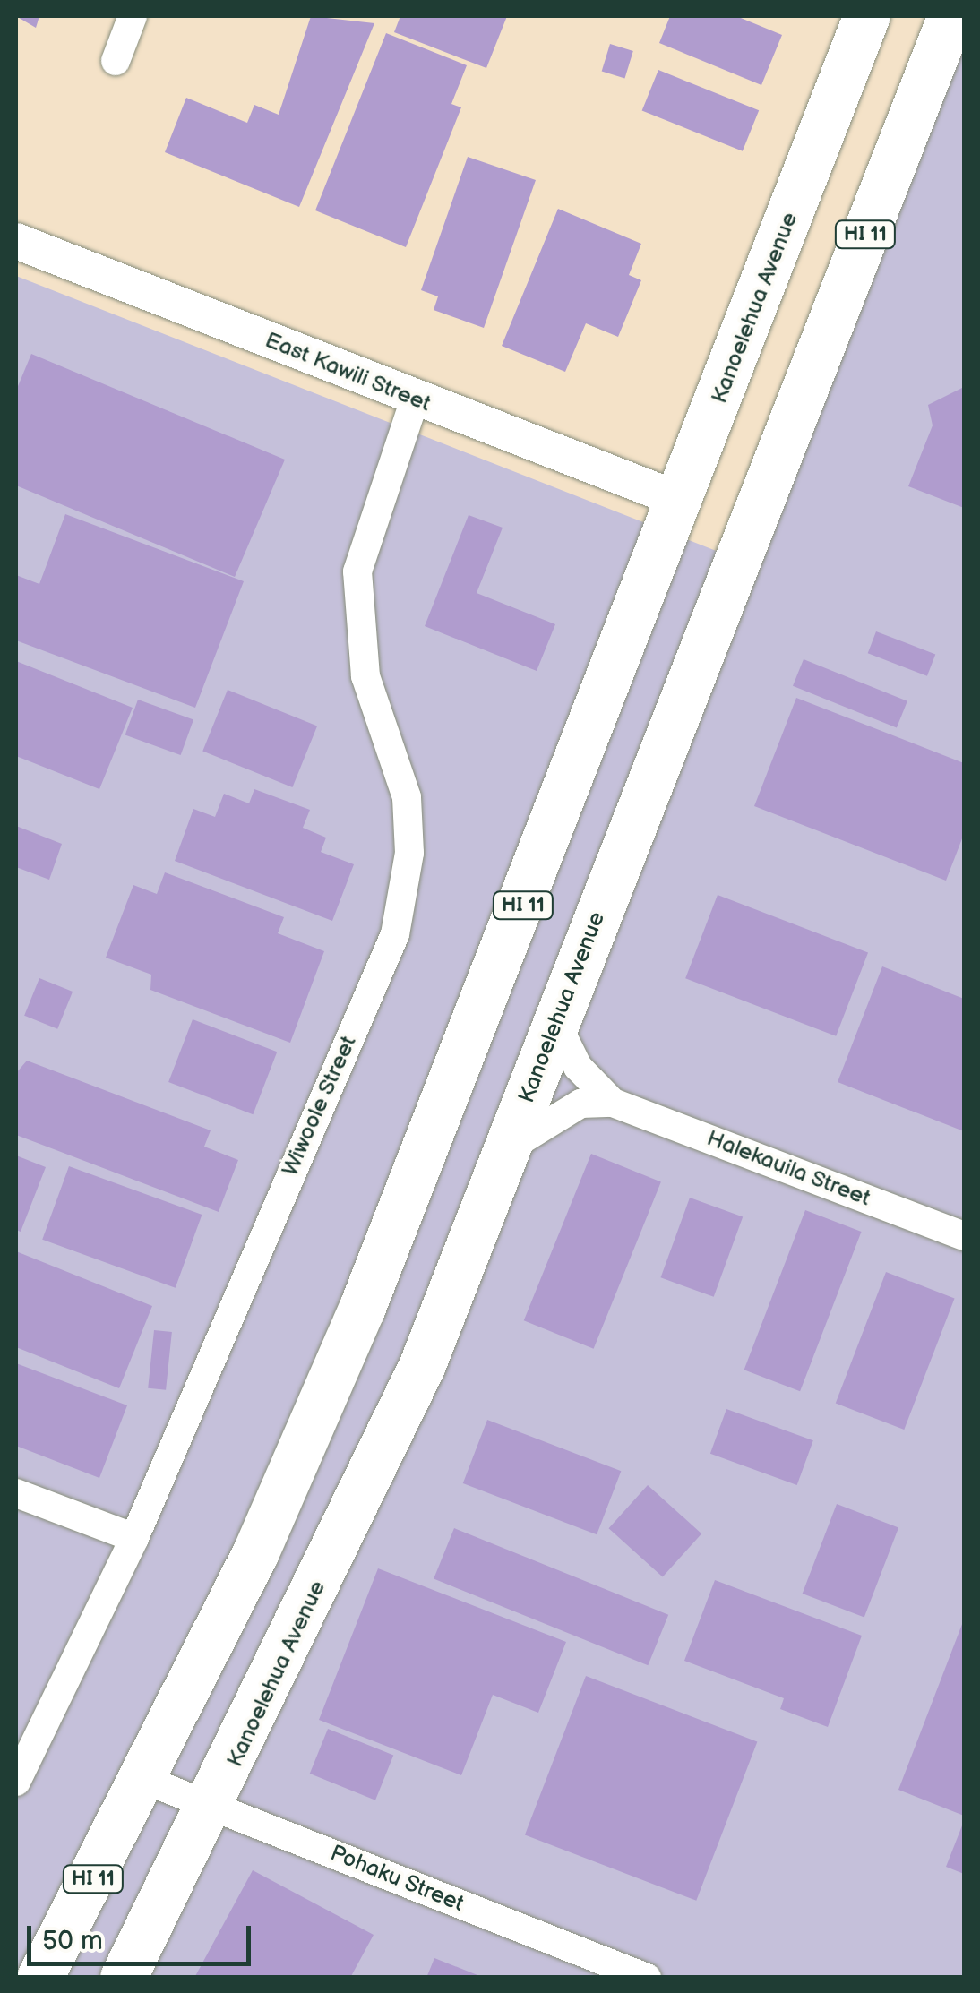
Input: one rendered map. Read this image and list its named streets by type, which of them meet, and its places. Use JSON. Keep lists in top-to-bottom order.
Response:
{
  "streets": {
    "highway": ["HI 11", "Kanoelehua Avenue"],
    "street": [
      "East Kawili Street",
      "Wiwoole Street",
      "Halekauila Street",
      "Pohaku Street"
    ]
  },
  "crossings": [
    ["Kanoelehua Avenue", "East Kawili Street"],
    ["Kanoelehua Avenue", "Halekauila Street"],
    ["Kanoelehua Avenue", "Pohaku Street"],
    ["East Kawili Street", "Wiwoole Street"]
  ],
  "scale_bar": "50 m"
}
